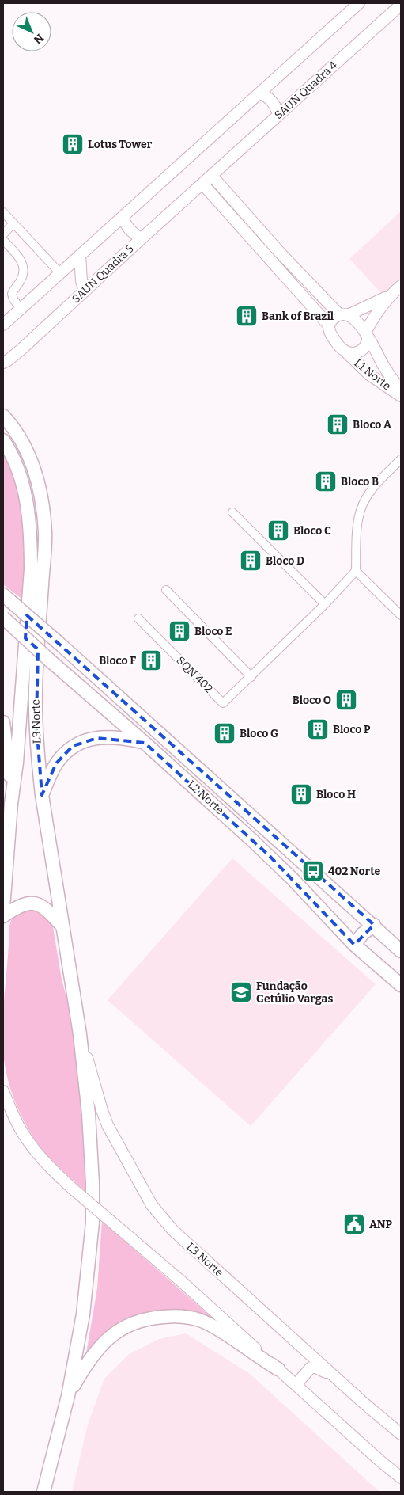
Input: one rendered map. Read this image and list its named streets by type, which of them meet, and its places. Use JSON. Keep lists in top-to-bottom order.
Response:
{
  "streets": {
    "main road": ["L3 Norte", "L2 Norte"],
    "street": [
      "SAUN Quadra 4",
      "SAUN Quadra 5",
      "L1 Norte",
      "SQN 402"
    ]
  },
  "crossings": [
    ["SAUN Quadra 4", "SAUN Quadra 5"]
  ],
  "places": {
    "building": [
      "Lotus Tower",
      "Bank of Brazil",
      "Bloco A",
      "Bloco B",
      "Bloco C",
      "Bloco D",
      "Bloco E",
      "Bloco F",
      "Bloco O",
      "Bloco P",
      "Bloco G",
      "Bloco H"
    ],
    "bus stop": ["402 Norte"],
    "school or university": ["Fundação Getúlio Vargas"],
    "public building": ["ANP"]
  },
  "north": "bottom right"
}
